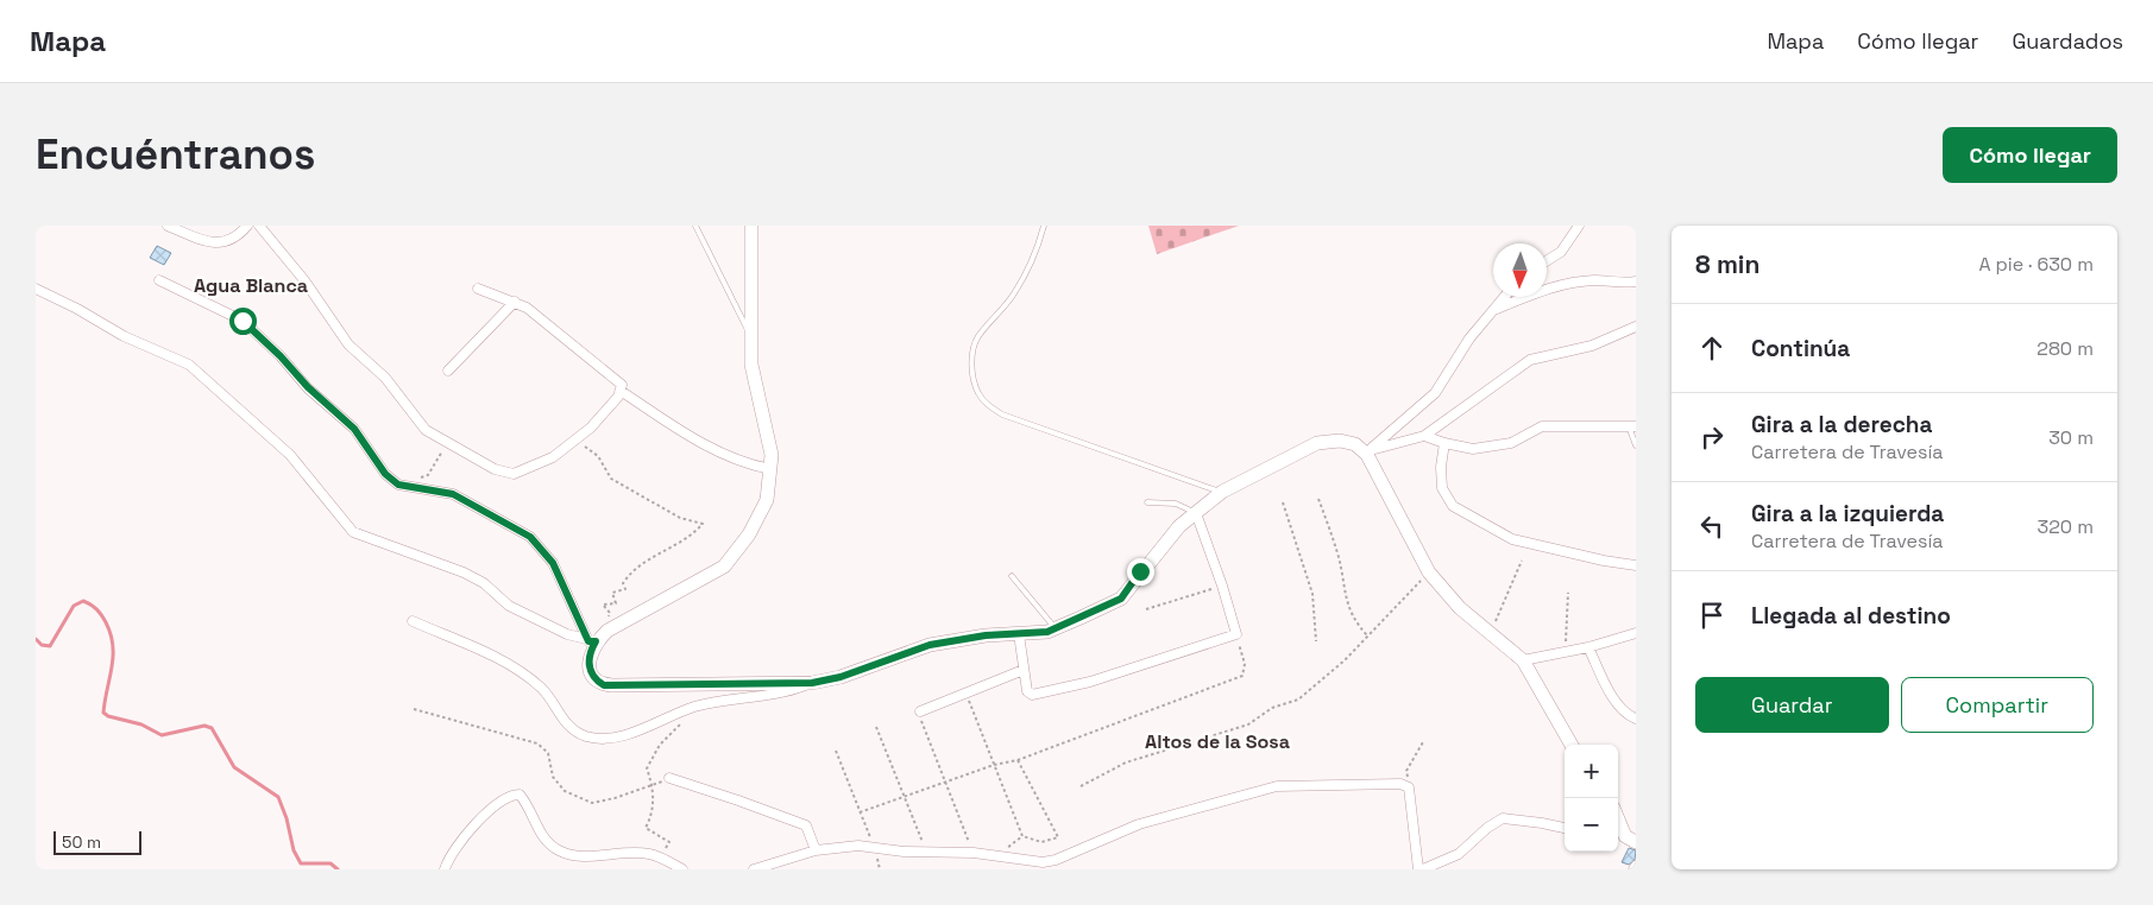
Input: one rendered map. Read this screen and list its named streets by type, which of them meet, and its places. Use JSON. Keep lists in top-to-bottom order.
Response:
{
  "districts": ["Agua Blanca", "Altos de la Sosa"],
  "scale_bar": "50 m",
  "north": "bottom",
  "page": {
    "header": "Mapa",
    "nav": ["Mapa", "Cómo llegar", "Guardados"],
    "buttons": [
      "Cómo llegar",
      ["Guardar", "Compartir"]
    ],
    "title": "Encuéntranos",
    "heading": ["8 min", "A pie · 630 m"],
    "list": [
      ["Continúa", "280 m"],
      ["Gira a la derecha", "Carretera de Travesía", "30 m"],
      ["Gira a la izquierda", "Carretera de Travesía", "320 m"],
      "Llegada al destino"
    ],
    "map_buttons": ["+", "−"],
    "scale": "50 m"
  }
}
